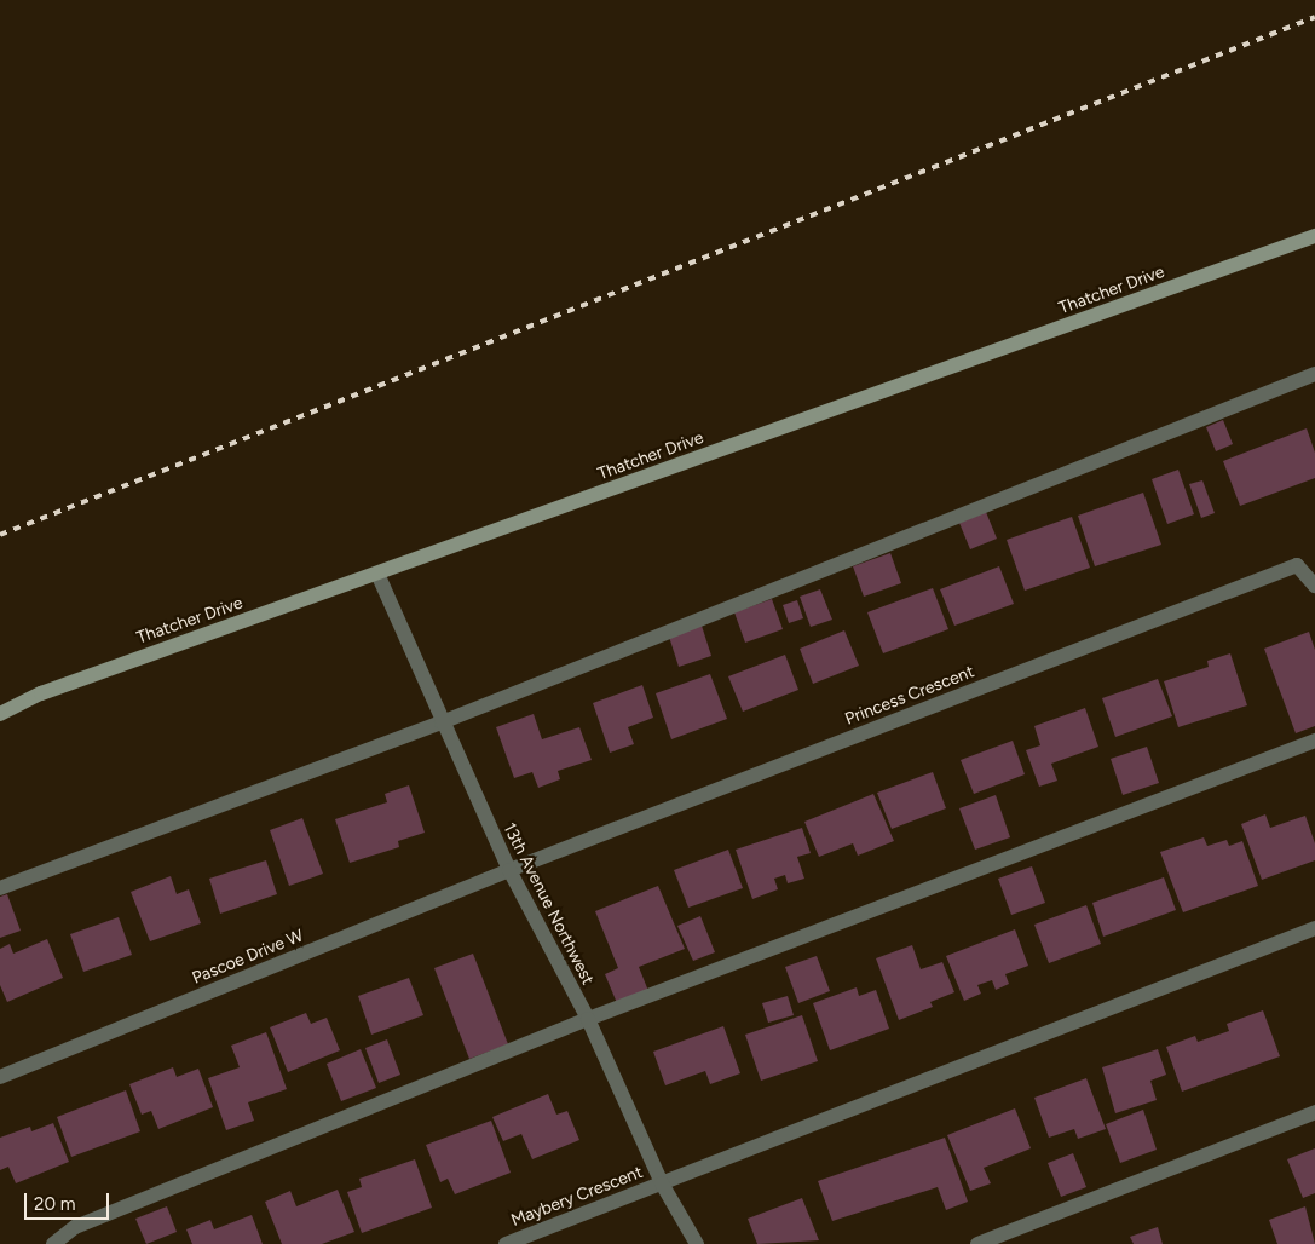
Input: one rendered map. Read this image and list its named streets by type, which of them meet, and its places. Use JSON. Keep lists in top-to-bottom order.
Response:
{
  "streets": {
    "main road": ["Thatcher Drive"],
    "street": [
      "Princess Crescent",
      "13th Avenue Northwest",
      "Pascoe Drive W",
      "Maybery Crescent"
    ]
  },
  "crossings": [
    ["Thatcher Drive", "13th Avenue Northwest"],
    ["Princess Crescent", "13th Avenue Northwest"],
    ["Princess Crescent", "Pascoe Drive W"],
    ["13th Avenue Northwest", "Pascoe Drive W"],
    ["13th Avenue Northwest", "Maybery Crescent"]
  ],
  "scale_bar": "20 m"
}
